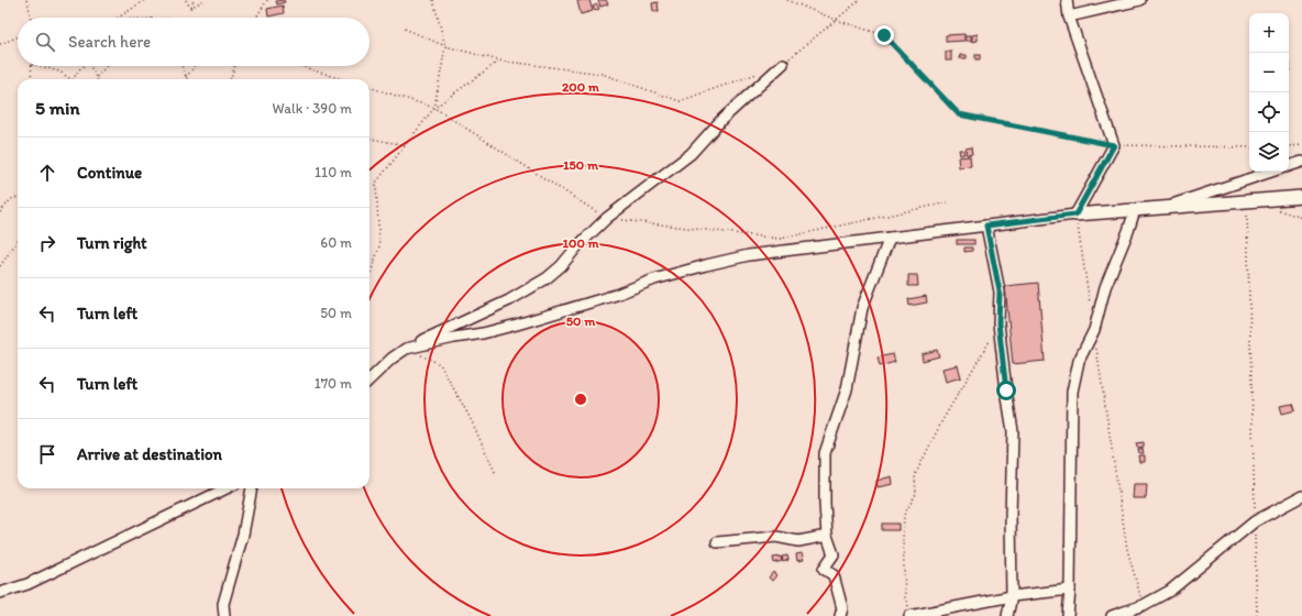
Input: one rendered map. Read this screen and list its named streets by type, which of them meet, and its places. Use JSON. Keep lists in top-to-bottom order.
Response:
{
  "page": {
    "map_buttons": ["+", "−"],
    "search": "Search here",
    "heading": ["5 min", "Walk · 390 m"],
    "list": [
      ["Continue", "110 m"],
      ["Turn right", "60 m"],
      ["Turn left", "50 m"],
      ["Turn left", "170 m"],
      "Arrive at destination"
    ]
  },
  "rings": [
    "200 m",
    "150 m",
    "100 m",
    "50 m"
  ]
}
